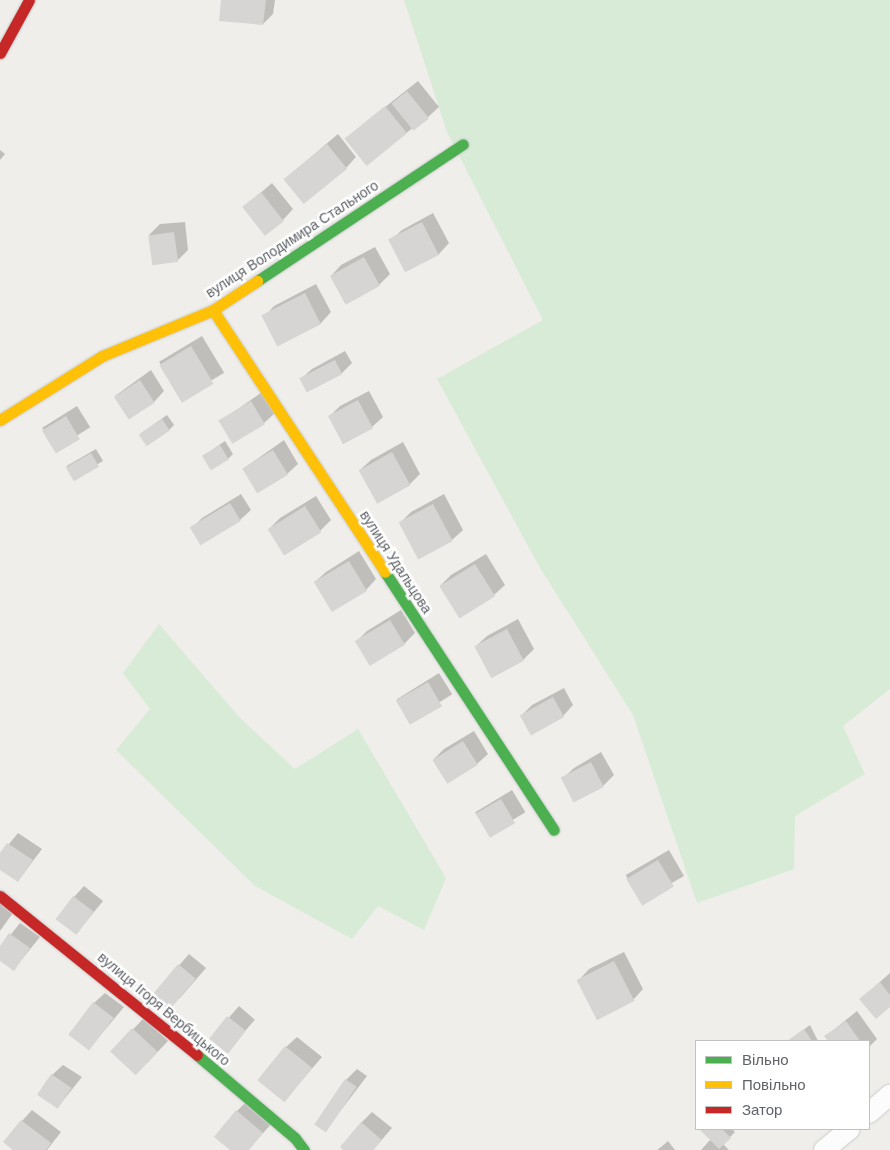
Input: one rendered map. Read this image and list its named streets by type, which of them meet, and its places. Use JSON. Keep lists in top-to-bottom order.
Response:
{
  "streets": {
    "street": ["вулиця Володимира Стального", "вулиця Удальцова", "вулиця Ігоря Вербицького"]
  },
  "crossings": [
    ["вулиця Володимира Стального", "вулиця Удальцова"]
  ],
  "legend": ["Вільно", "Повільно", "Затор"]
}
